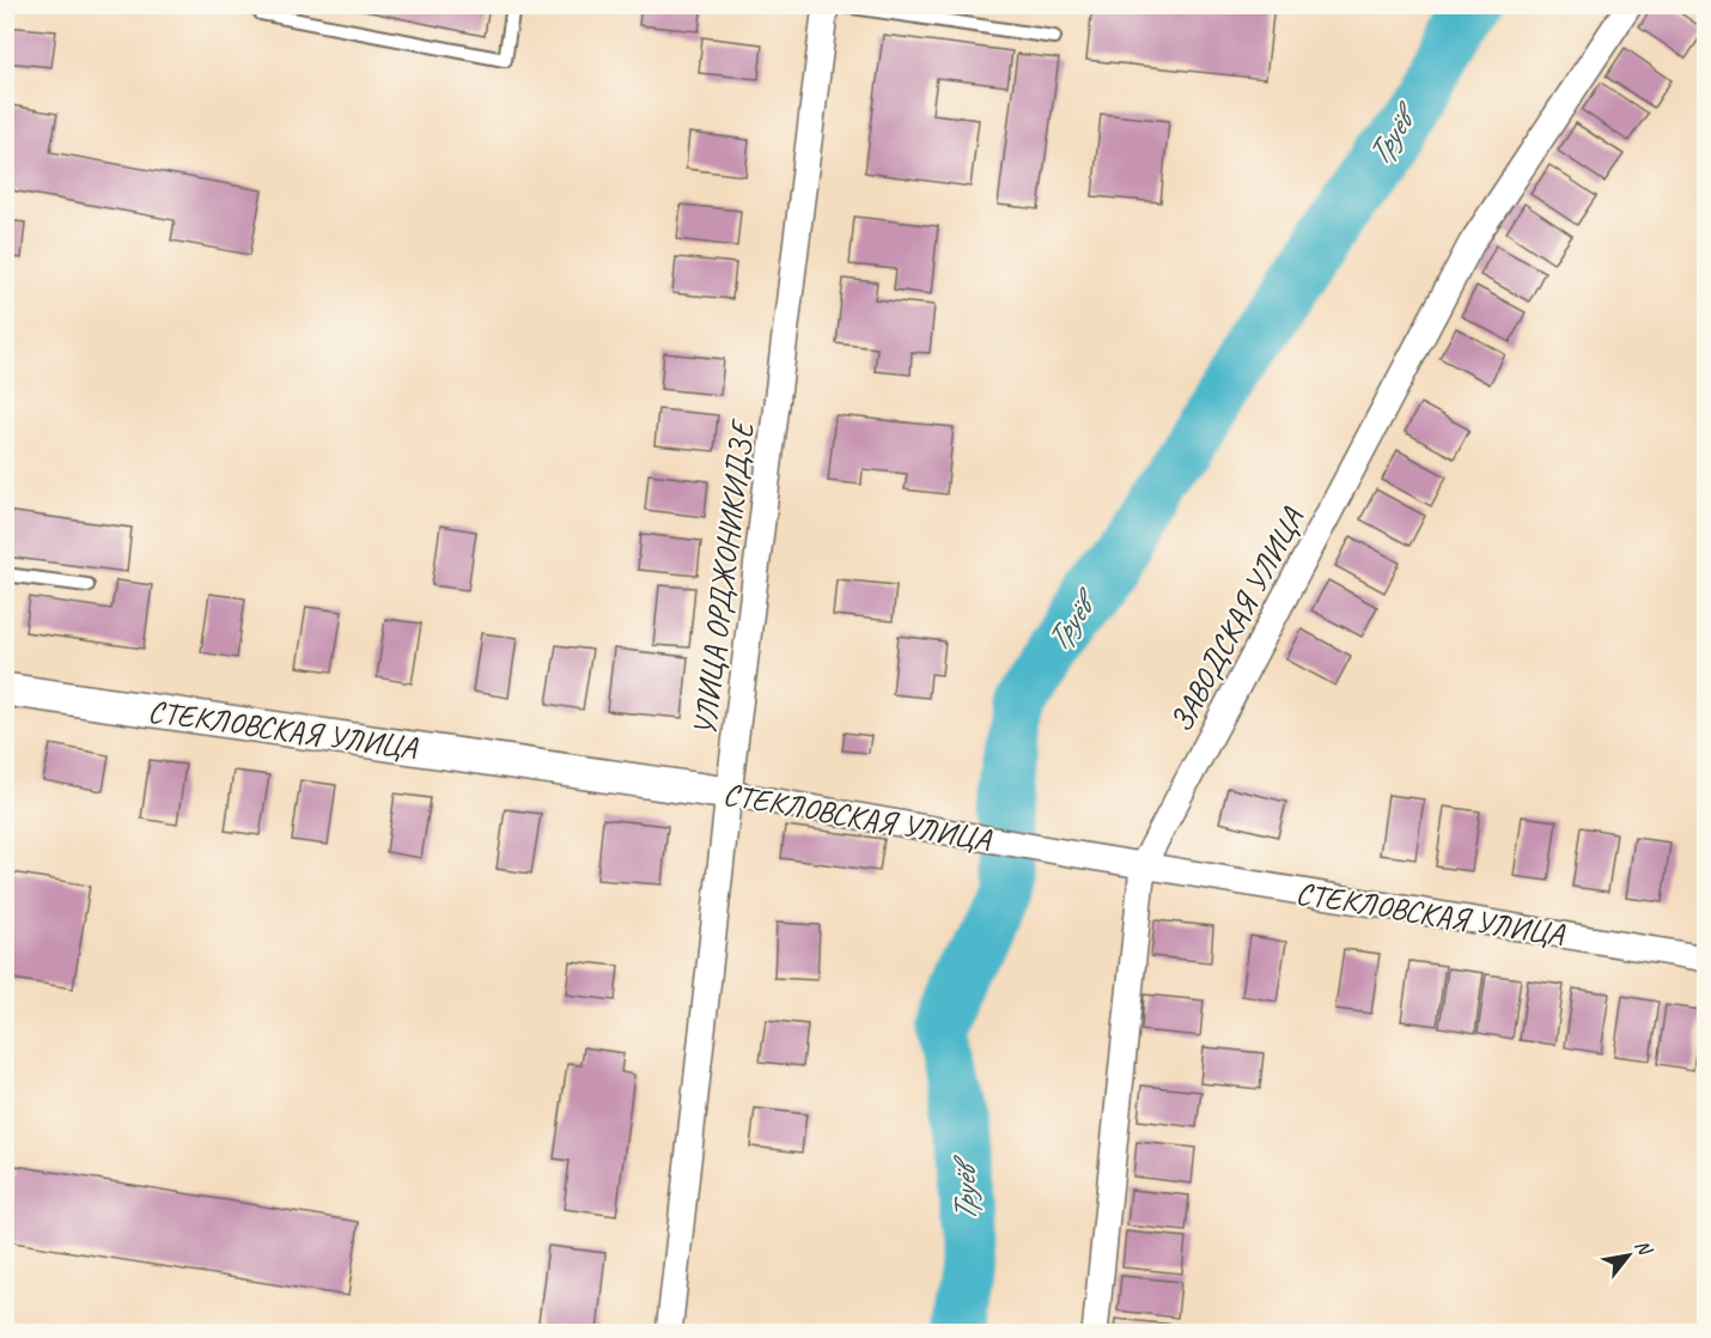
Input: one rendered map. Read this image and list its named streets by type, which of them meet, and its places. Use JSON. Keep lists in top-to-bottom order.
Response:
{
  "streets": {
    "street": ["УЛИЦА ОРДЖОНИКИДЗЕ", "ЗАВОДСКАЯ УЛИЦА", "СТЕКЛОВСКАЯ УЛИЦА"]
  },
  "crossings": [
    ["УЛИЦА ОРДЖОНИКИДЗЕ", "СТЕКЛОВСКАЯ УЛИЦА"],
    ["ЗАВОДСКАЯ УЛИЦА", "СТЕКЛОВСКАЯ УЛИЦА"]
  ],
  "water": ["Труёв"],
  "north": "top right"
}
